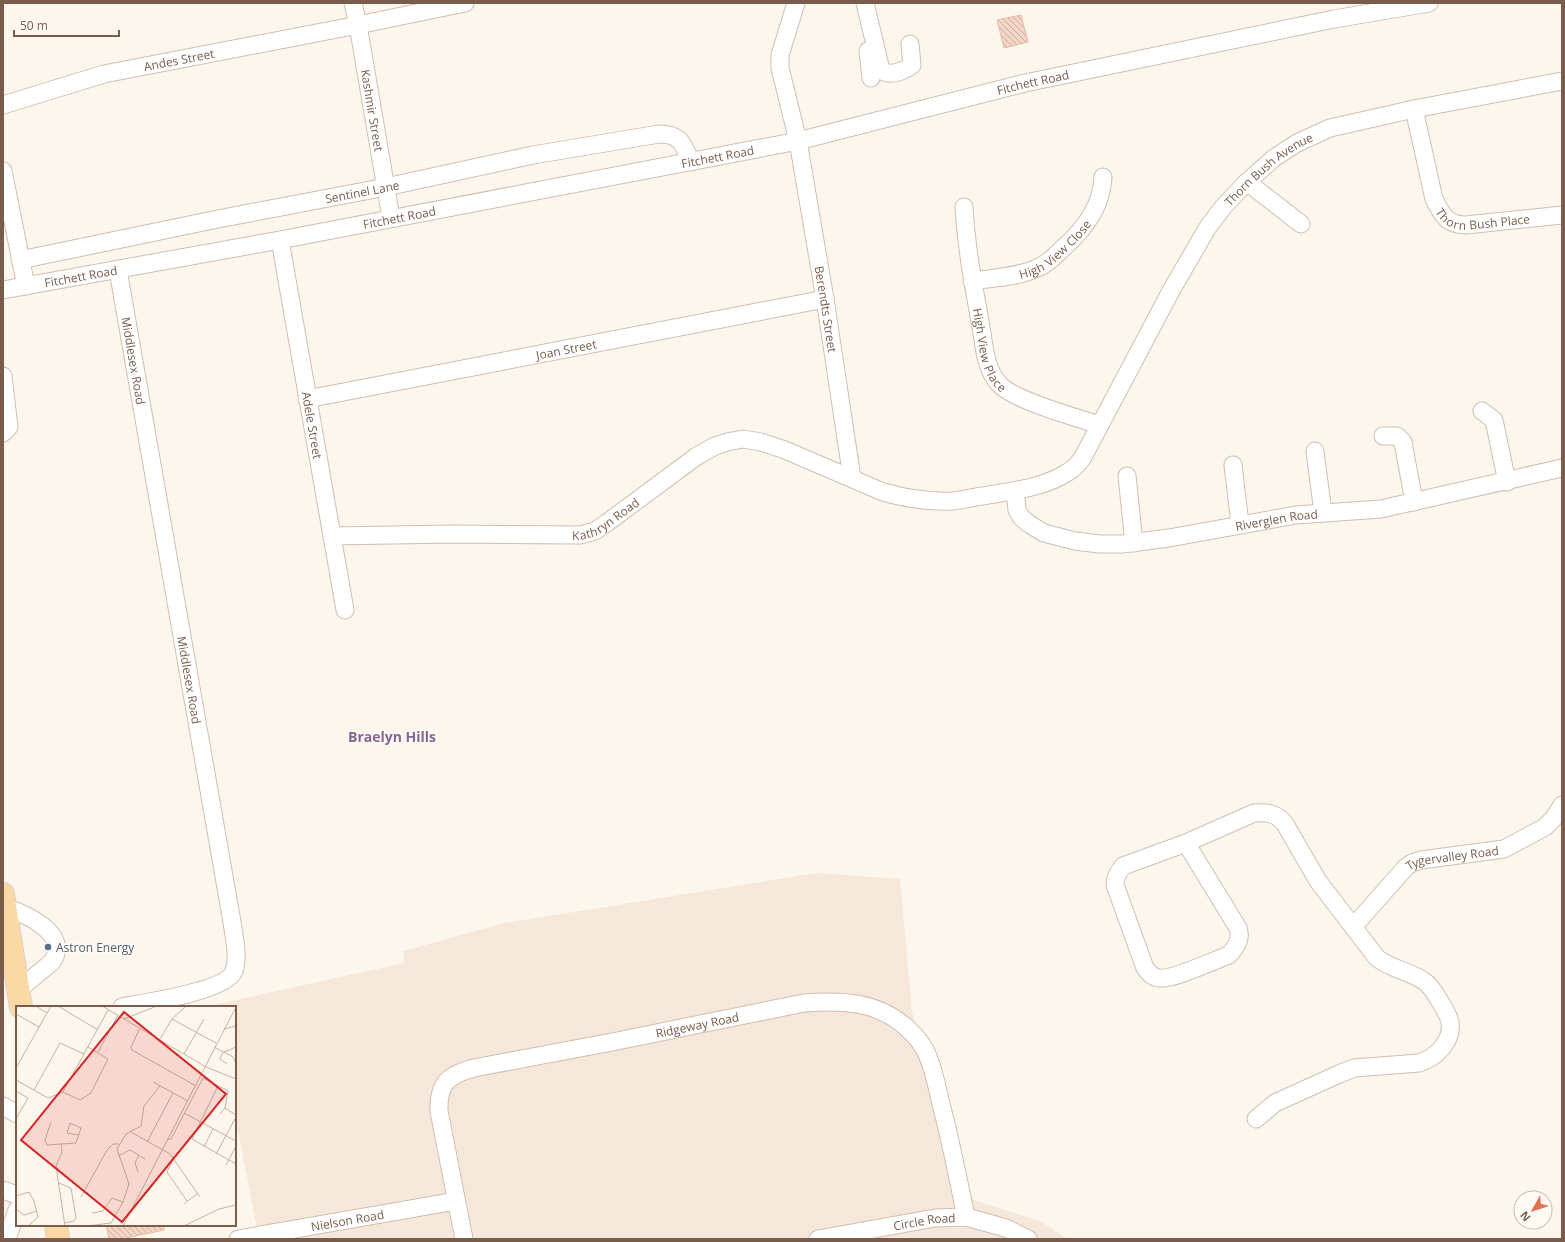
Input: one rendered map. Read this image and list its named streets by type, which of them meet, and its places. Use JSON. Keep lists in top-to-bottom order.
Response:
{
  "streets": {
    "street": [
      "Andes Street",
      "Fitchett Road",
      "Kashmir Street",
      "Thorn Bush Avenue",
      "Sentinel Lane",
      "Thorn Bush Place",
      "High View Close",
      "Berendts Street",
      "High View Place",
      "Joan Street",
      "Middlesex Road",
      "Adele Street",
      "Kathryn Road",
      "Riverglen Road",
      "Tygervalley Road",
      "Ridgeway Road",
      "Nielson Road",
      "Circle Road"
    ]
  },
  "crossings": [
    ["Andes Street", "Kashmir Street"],
    ["Fitchett Road", "Kashmir Street"],
    ["Fitchett Road", "Sentinel Lane"],
    ["Fitchett Road", "Berendts Street"],
    ["Fitchett Road", "Middlesex Road"],
    ["Fitchett Road", "Adele Street"],
    ["Kashmir Street", "Sentinel Lane"],
    ["Thorn Bush Avenue", "Thorn Bush Place"],
    ["Thorn Bush Avenue", "High View Place"],
    ["Thorn Bush Avenue", "Kathryn Road"],
    ["Thorn Bush Avenue", "Riverglen Road"],
    ["High View Close", "High View Place"],
    ["Berendts Street", "Joan Street"],
    ["Berendts Street", "Kathryn Road"],
    ["Joan Street", "Adele Street"],
    ["Adele Street", "Kathryn Road"],
    ["Kathryn Road", "Riverglen Road"],
    ["Ridgeway Road", "Nielson Road"],
    ["Ridgeway Road", "Circle Road"]
  ],
  "districts": ["Braelyn Hills"],
  "places": ["Astron Energy"],
  "scale_bar": "50 m",
  "north": "bottom left"
}
